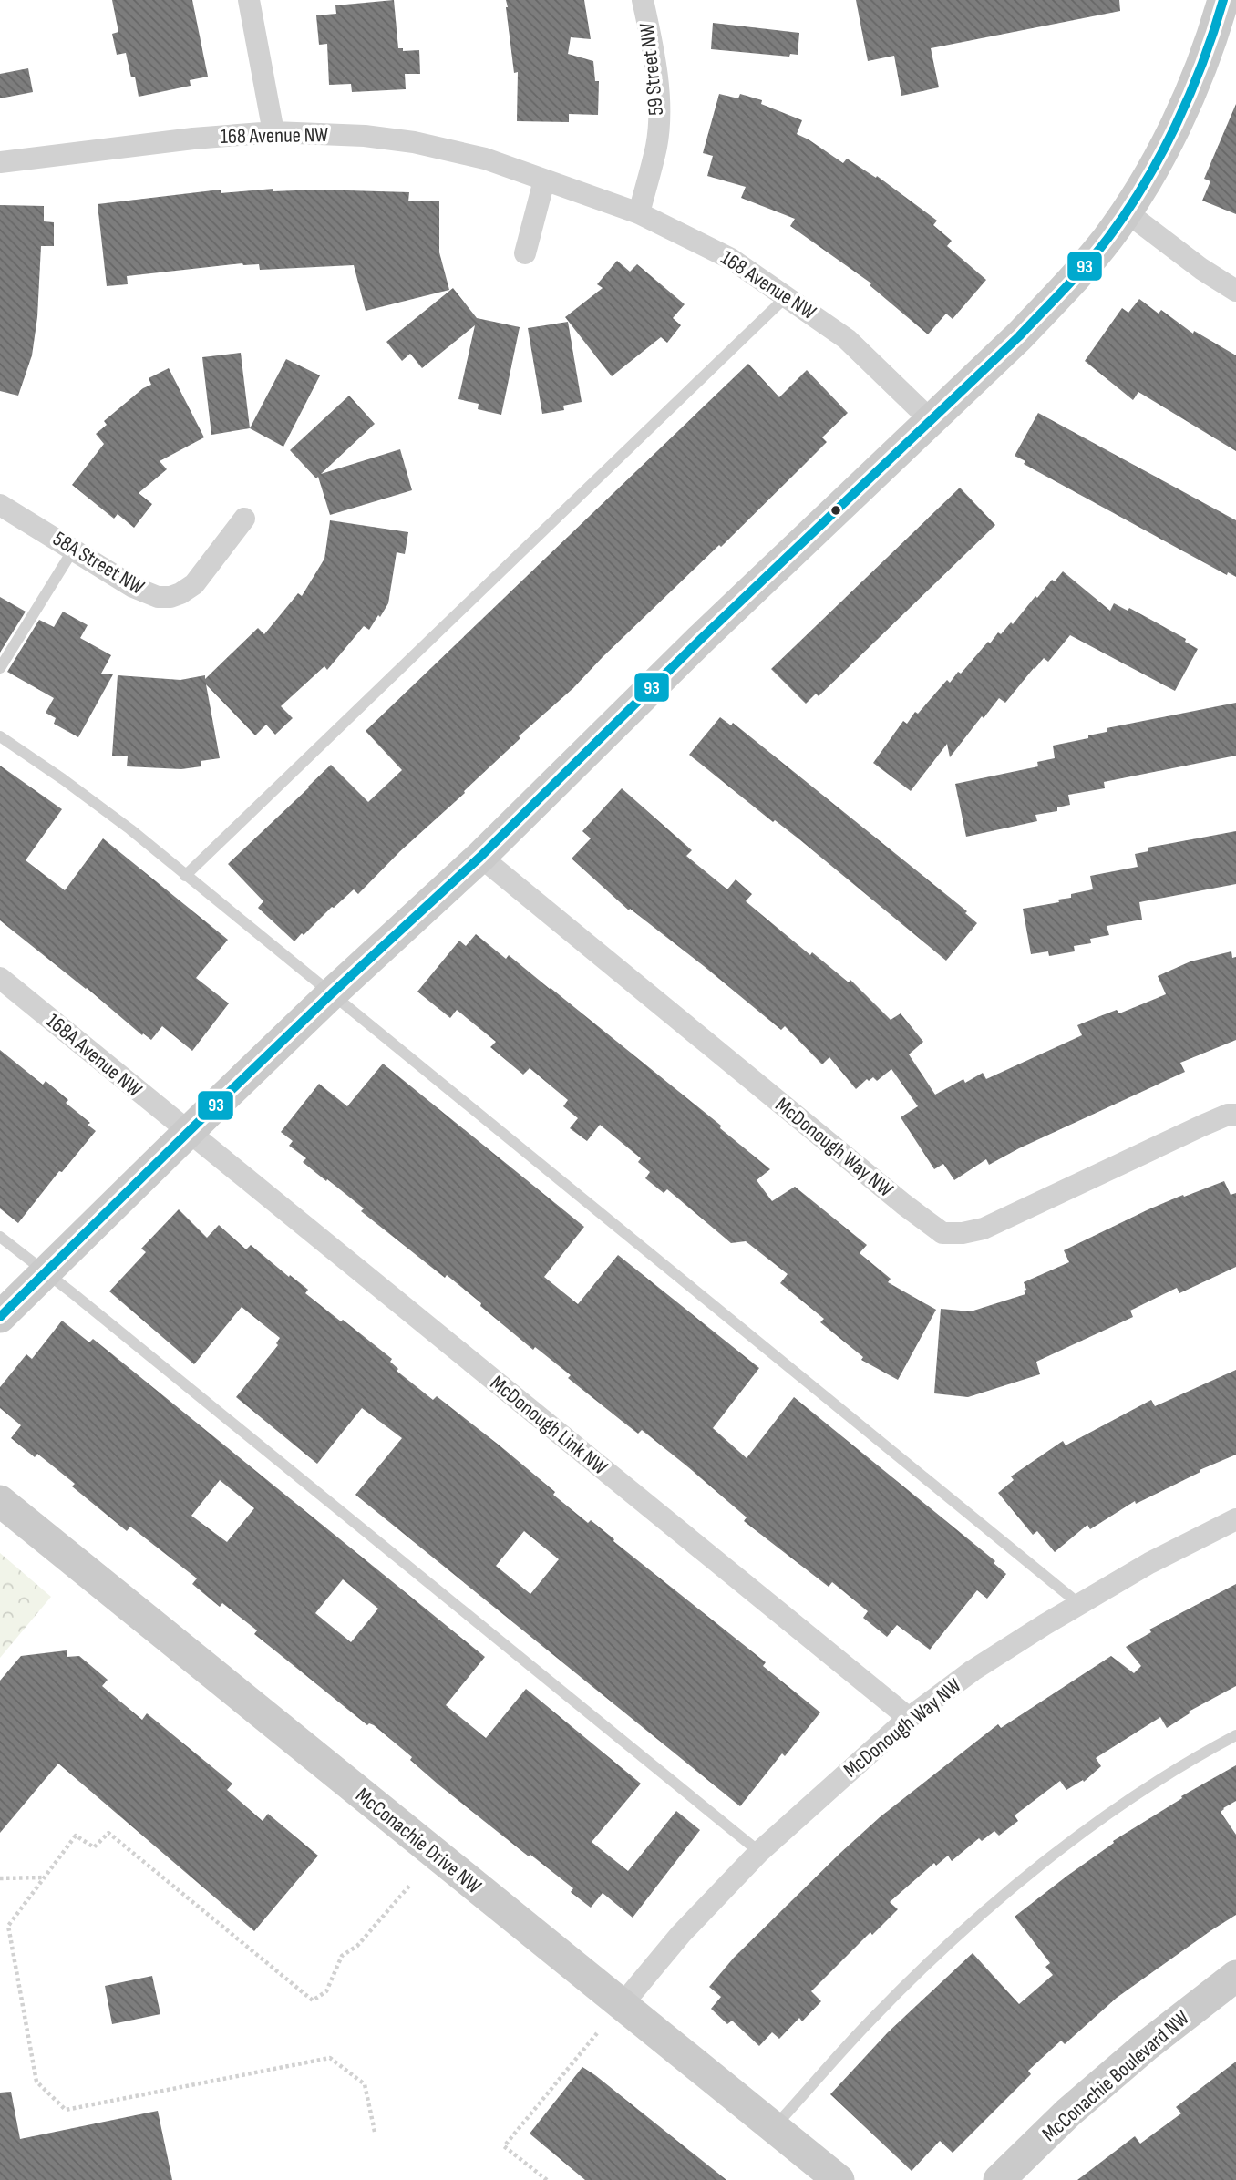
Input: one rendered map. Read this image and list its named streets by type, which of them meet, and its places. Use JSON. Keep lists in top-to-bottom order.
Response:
{
  "streets": {
    "street": [
      "59 Street NW",
      "168 Avenue NW",
      "58A Street NW",
      "168A Avenue NW",
      "McDonough Way NW",
      "McDonough Link NW",
      "McConachie Drive NW",
      "McConachie Boulevard NW"
    ]
  },
  "crossings": [
    ["59 Street NW", "168 Avenue NW"],
    ["168A Avenue NW", "McDonough Link NW"],
    ["McDonough Way NW", "McDonough Link NW"],
    ["McDonough Way NW", "McConachie Drive NW"]
  ],
  "lines": ["transit line 93"]
}
